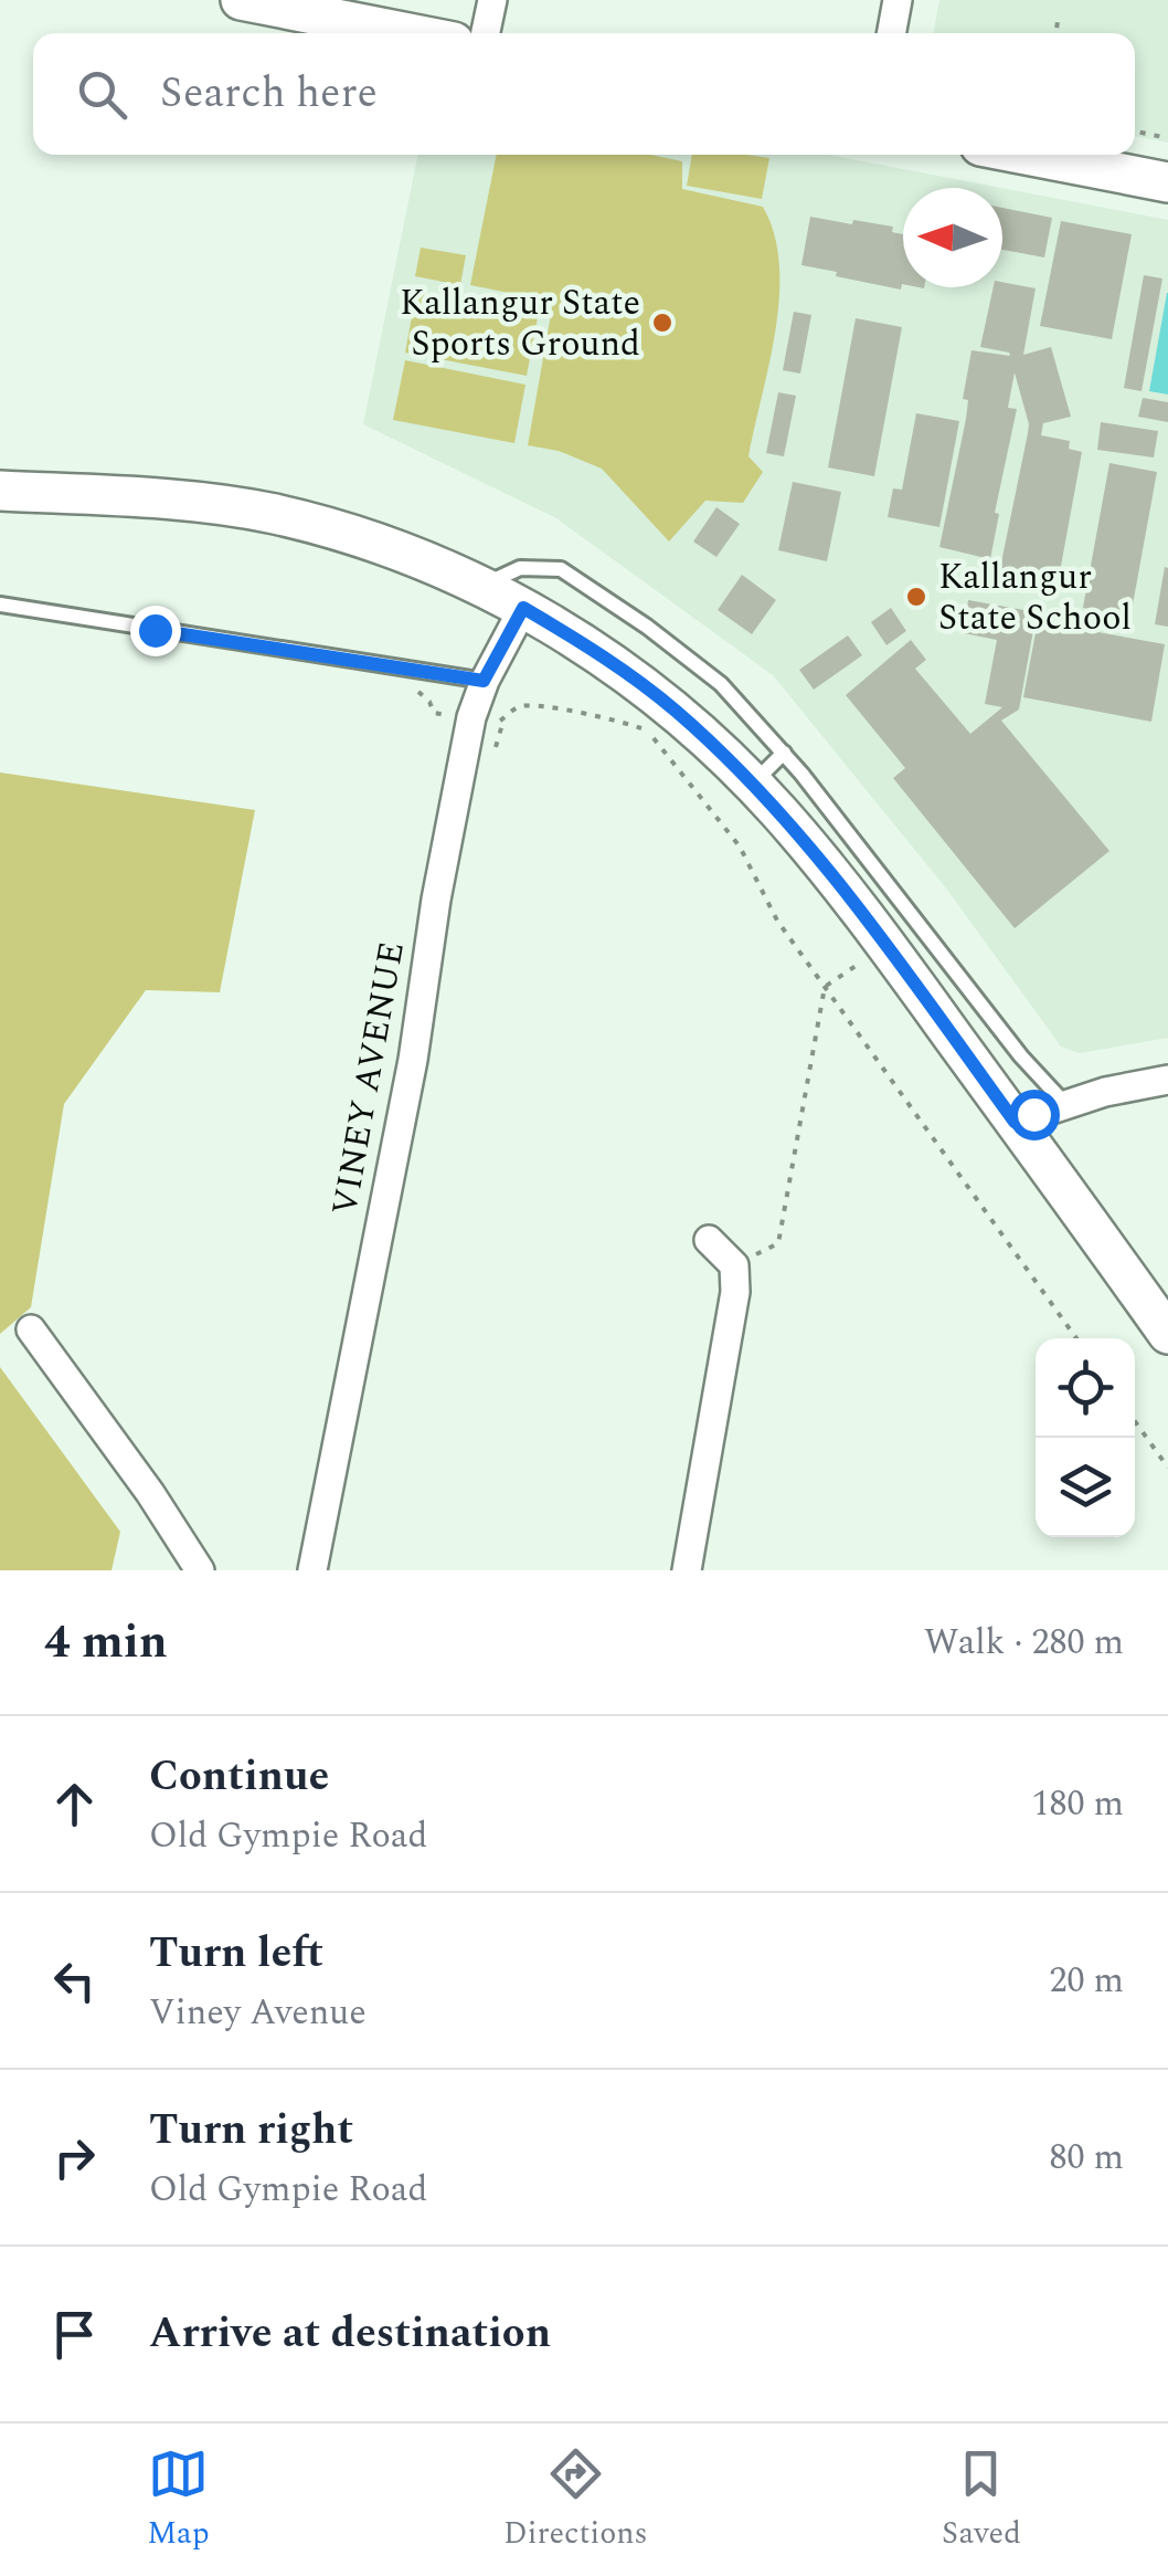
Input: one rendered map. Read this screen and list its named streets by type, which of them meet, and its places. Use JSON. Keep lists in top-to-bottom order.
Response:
{
  "streets": {
    "street": ["VINEY AVENUE"]
  },
  "places": ["Kallangur State Sports Ground", "Kallangur State School"],
  "north": "left",
  "page": {
    "search": "Search here",
    "heading": ["4 min", "Walk · 280 m"],
    "list": [
      ["Continue", "Old Gympie Road", "180 m"],
      ["Turn left", "Viney Avenue", "20 m"],
      ["Turn right", "Old Gympie Road", "80 m"],
      "Arrive at destination"
    ],
    "nav": ["Map", "Directions", "Saved"]
  }
}
